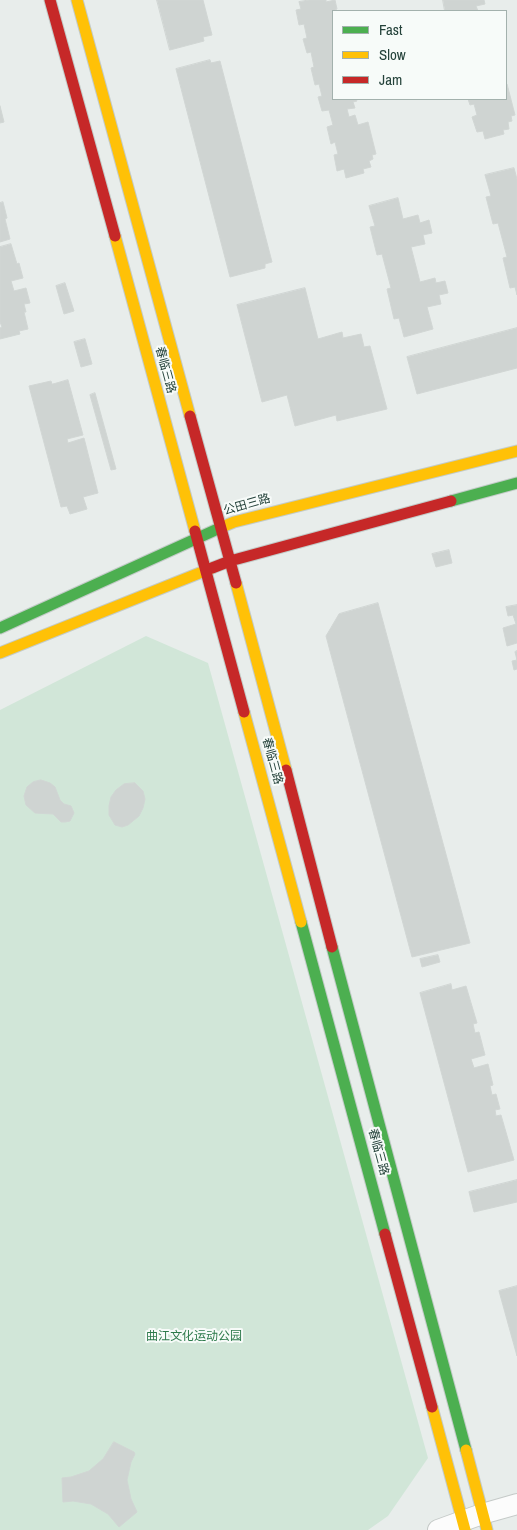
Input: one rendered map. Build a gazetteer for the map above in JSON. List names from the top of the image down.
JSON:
{
  "streets": {
    "street": ["春临三路", "公田三路"]
  },
  "crossings": [
    ["春临三路", "公田三路"]
  ],
  "parks": ["曲江文化运动公园"],
  "legend": ["Fast", "Slow", "Jam"]
}
